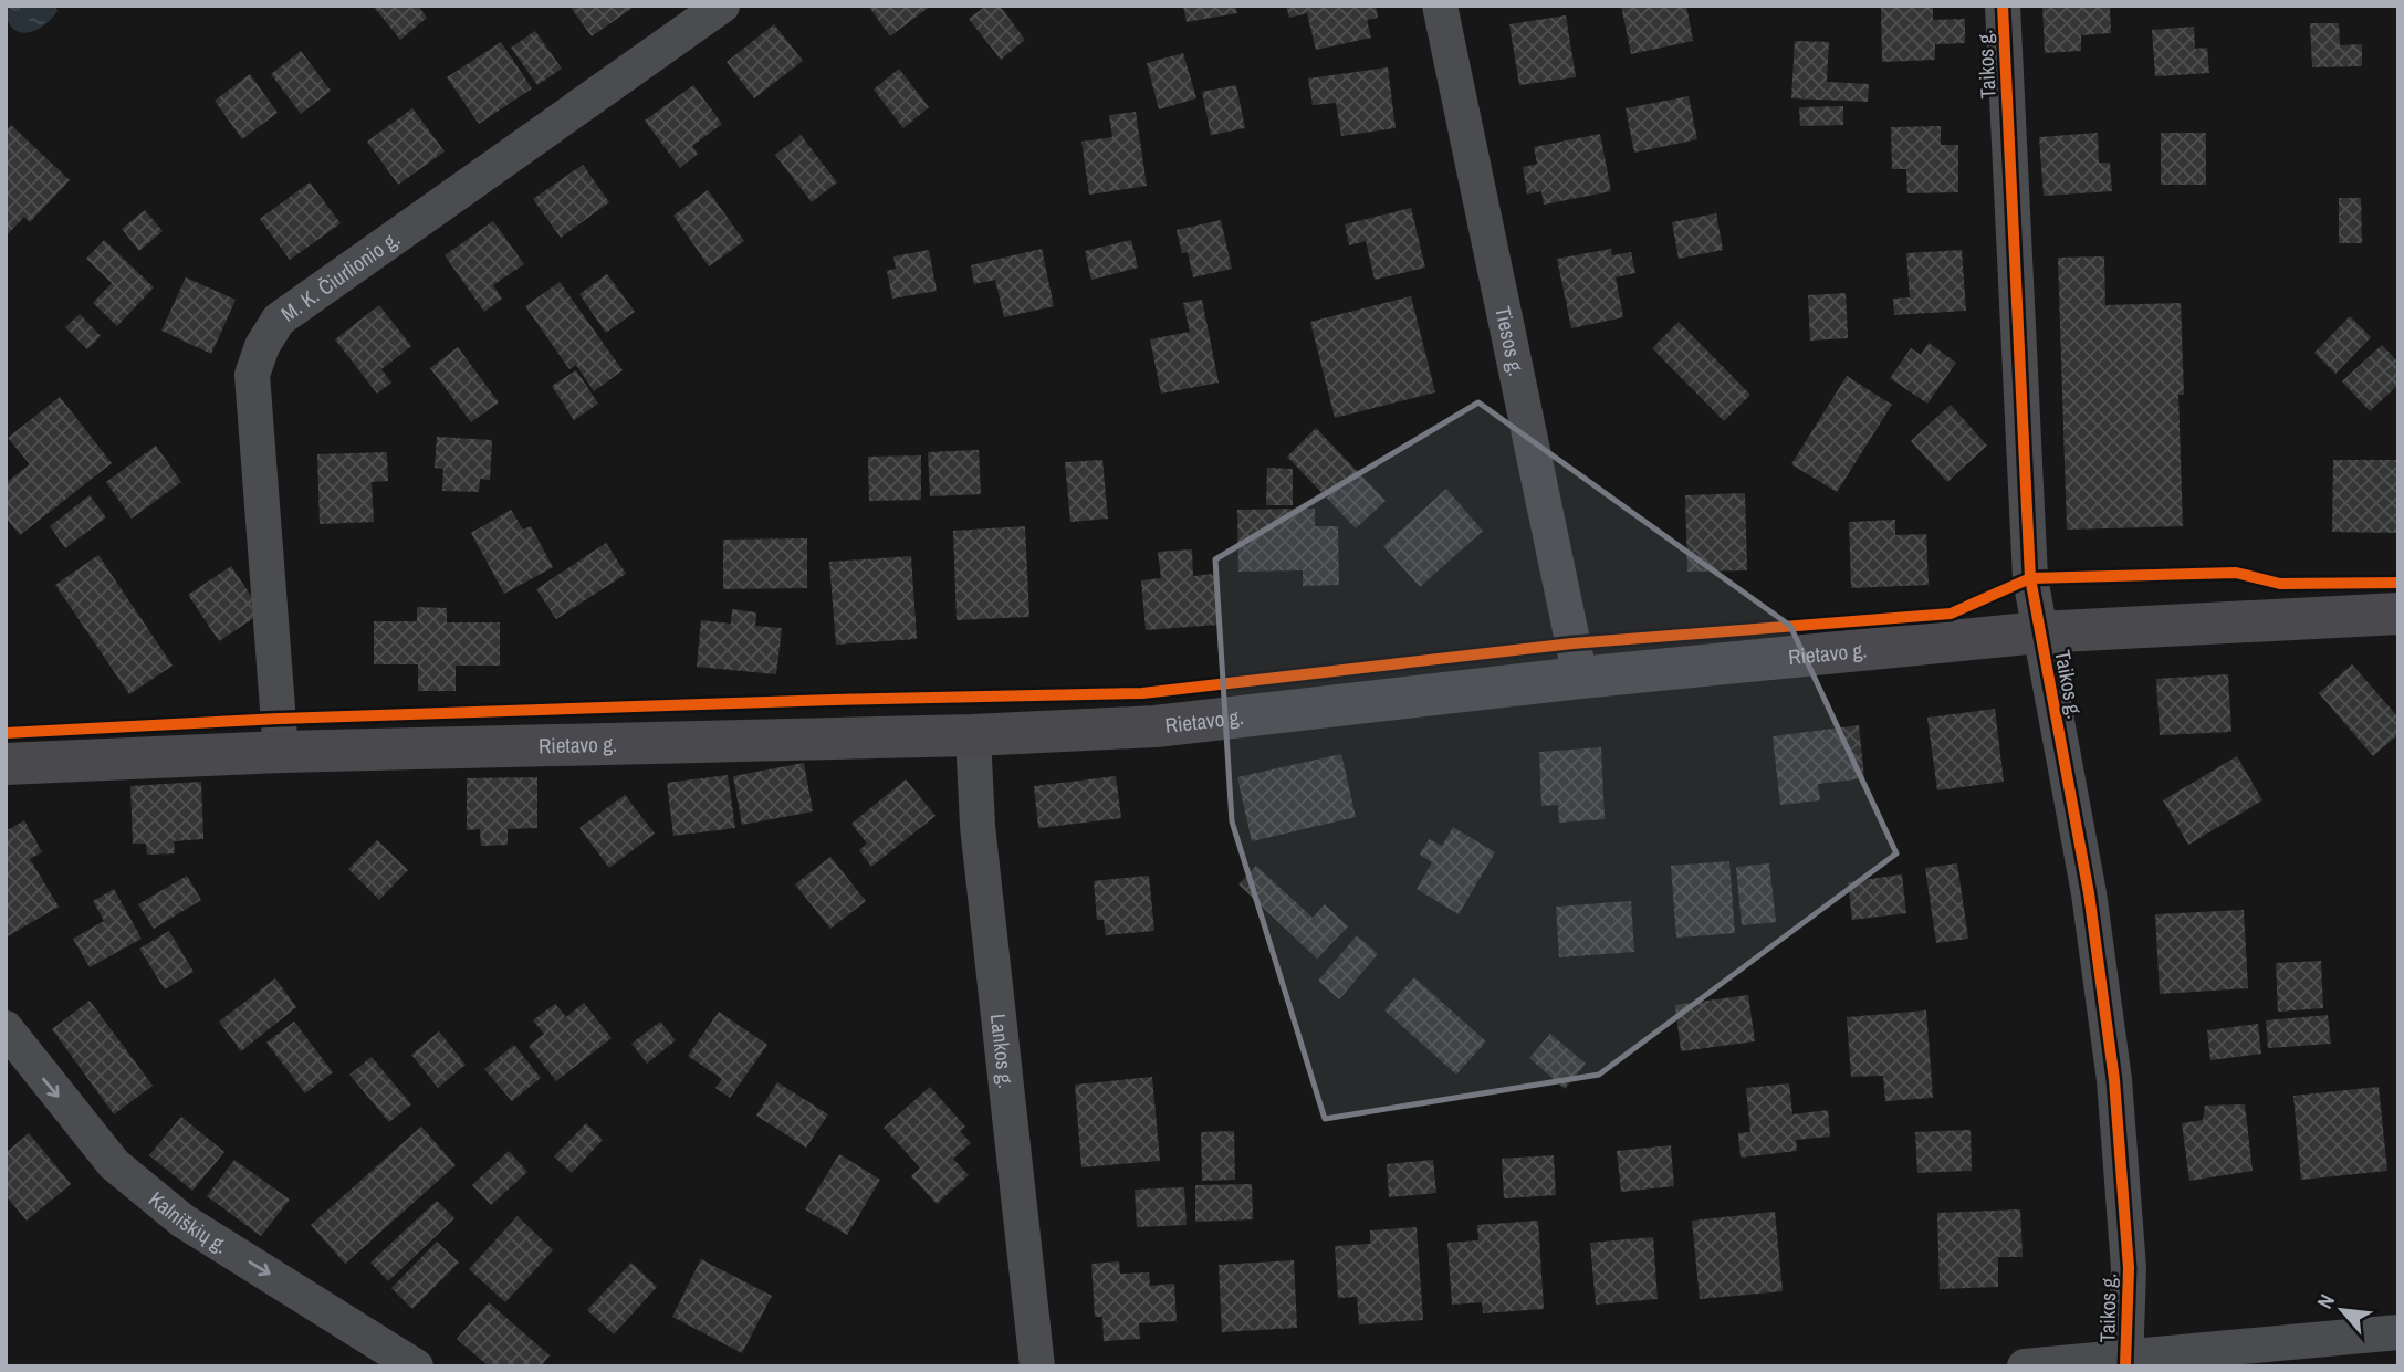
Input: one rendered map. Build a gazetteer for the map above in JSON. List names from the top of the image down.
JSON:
{
  "streets": {
    "main road": ["Rietavo g."],
    "street": [
      "Taikos g.",
      "M. K. Čiurlionio g.",
      "Tiesos g.",
      "Lankos g.",
      "Kalniškių g."
    ]
  },
  "crossings": [
    ["Taikos g.", "Rietavo g."],
    ["M. K. Čiurlionio g.", "Rietavo g."],
    ["Tiesos g.", "Rietavo g."],
    ["Rietavo g.", "Lankos g."]
  ],
  "one_way": ["Kalniškių g."],
  "north": "top left"
}
